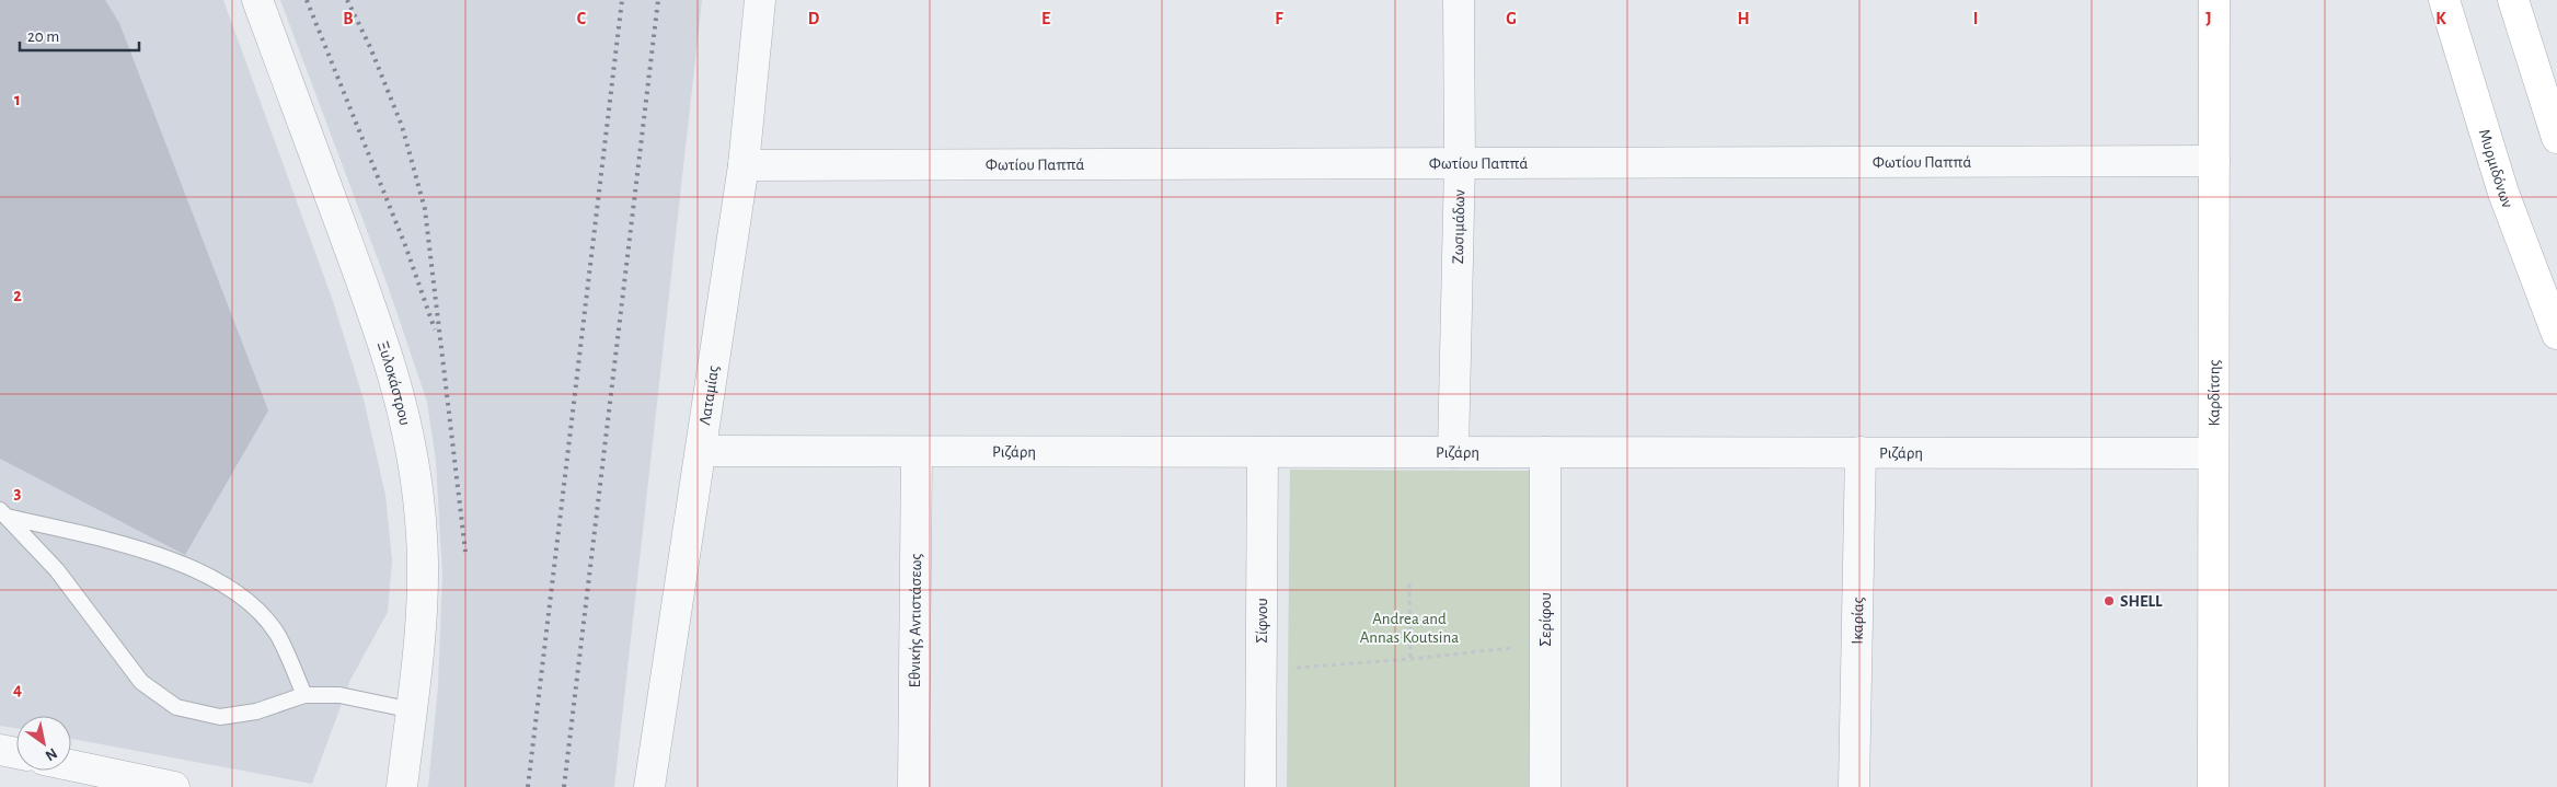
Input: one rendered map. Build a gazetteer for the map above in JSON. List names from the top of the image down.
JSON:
{
  "streets": {
    "main road": ["Μυρμιδόνων", "Καρδίτσης"],
    "street": [
      "Φωτίου Παππά",
      "Ζωσιμάδων",
      "Ξυλοκάστρου",
      "Λαταμίας",
      "Ριζάρη",
      "Εθνικής Αντιστάσεως",
      "Σίφνου",
      "Σερίφου",
      "Ικαρίας"
    ]
  },
  "crossings": [
    ["Φωτίου Παππά", "Ζωσιμάδων"],
    ["Φωτίου Παππά", "Καρδίτσης"],
    ["Φωτίου Παππά", "Λαταμίας"],
    ["Ζωσιμάδων", "Ριζάρη"],
    ["Καρδίτσης", "Ριζάρη"],
    ["Λαταμίας", "Ριζάρη"],
    ["Ριζάρη", "Εθνικής Αντιστάσεως"],
    ["Ριζάρη", "Σίφνου"],
    ["Ριζάρη", "Σερίφου"],
    ["Ριζάρη", "Ικαρίας"]
  ],
  "parks": ["Andrea and Annas Koutsina"],
  "places": ["SHELL"],
  "scale_bar": "20 m",
  "north": "bottom right",
  "grid": {
    "columns": [
      "B",
      "C",
      "D",
      "E",
      "F",
      "G",
      "H",
      "I",
      "J",
      "K"
    ],
    "rows": [
      "1",
      "2",
      "3",
      "4"
    ]
  }
}
